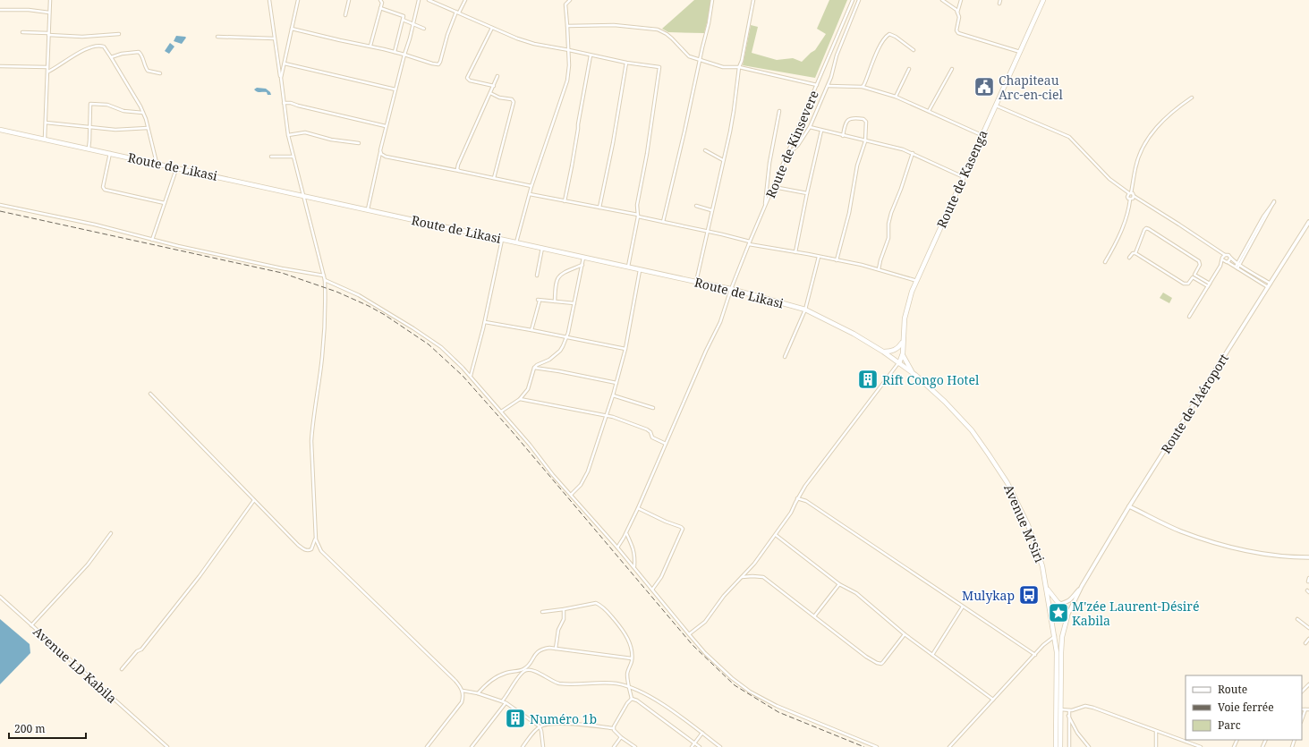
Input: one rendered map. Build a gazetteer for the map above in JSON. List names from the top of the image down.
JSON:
{
  "streets": {
    "highway": ["Route de Likasi", "Route de Kasenga", "Avenue M'Siri"],
    "main road": ["Route de l'Aéroport"],
    "street": ["Route de Kinsevere", "Avenue LD Kabila"]
  },
  "crossings": [
    ["Route de Kinsevere", "Route de Likasi"],
    ["Route de Likasi", "Route de Kasenga"],
    ["Route de Likasi", "Avenue M'Siri"],
    ["Route de Kasenga", "Avenue M'Siri"],
    ["Route de l'Aéroport", "Avenue M'Siri"]
  ],
  "places": {
    "public building": ["Chapiteau Arc-en-ciel"],
    "building": ["Rift Congo Hotel", "Numéro 1b"],
    "bus stop": ["Mulykap"],
    "place": ["M'zée Laurent-Désiré Kabila"]
  },
  "legend": ["Route", "Voie ferrée", "Parc"],
  "scale_bar": "200 m"
}
